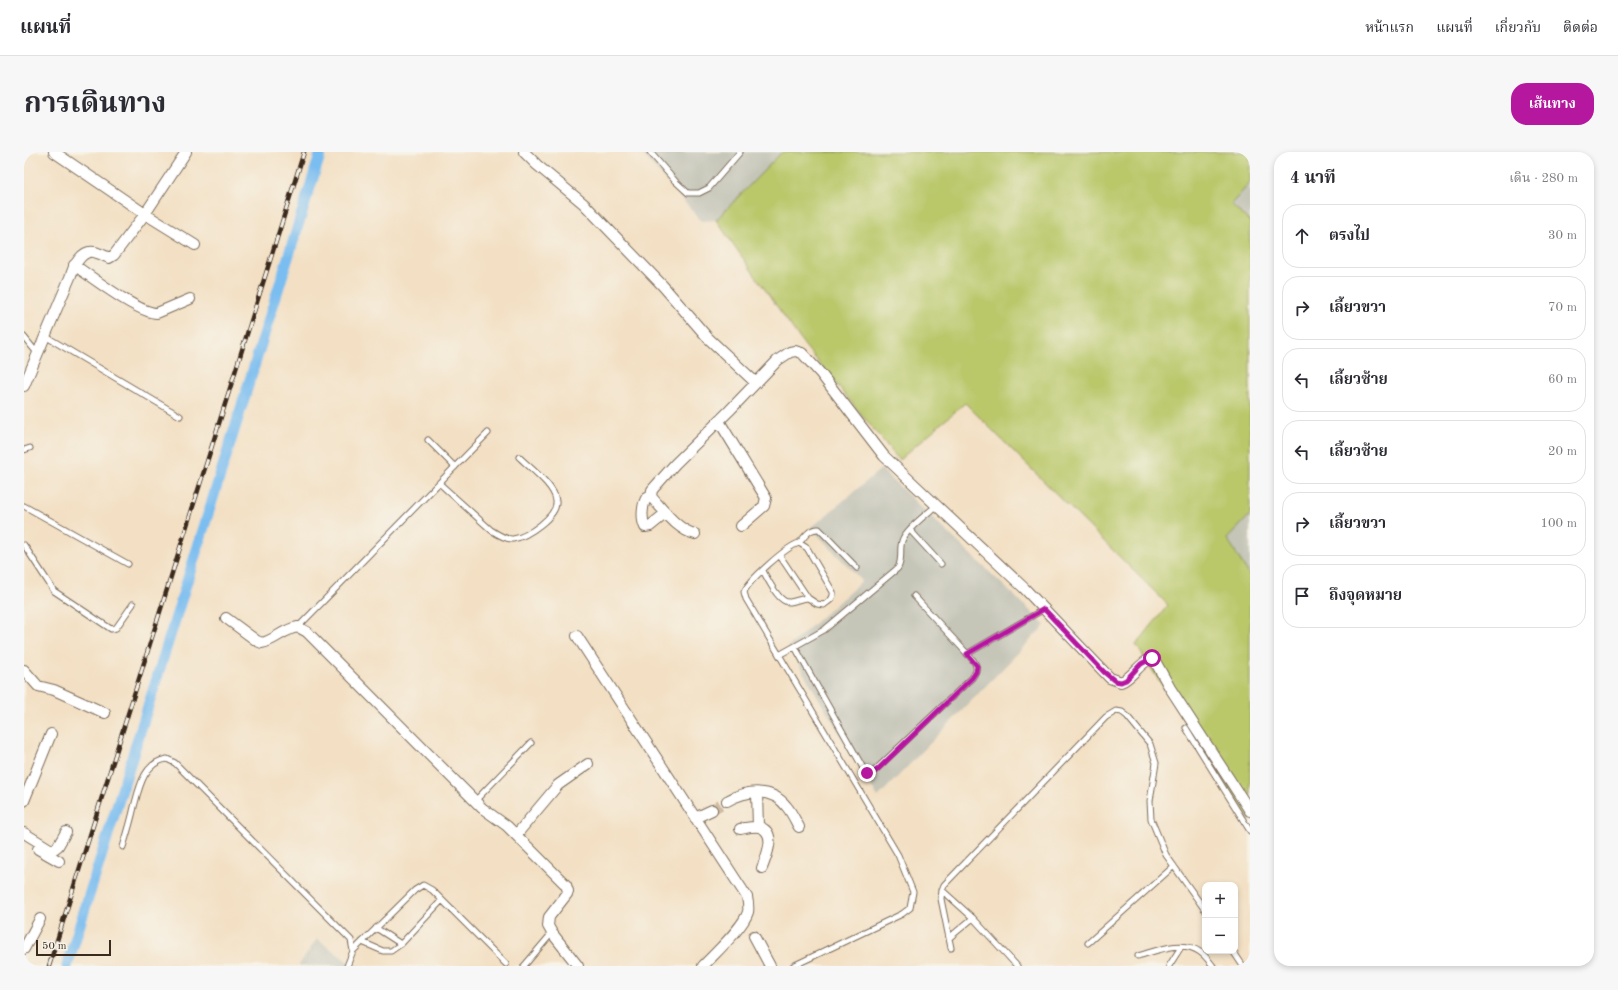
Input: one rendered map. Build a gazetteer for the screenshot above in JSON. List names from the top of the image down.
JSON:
{
  "scale_bar": "50 m",
  "page": {
    "header": "แผนที่",
    "nav": [
      "หน้าแรก",
      "แผนที่",
      "เกี่ยวกับ",
      "ติดต่อ"
    ],
    "title": "การเดินทาง",
    "buttons": "เส้นทาง",
    "heading": ["4 นาที", "เดิน · 280 m"],
    "list": [
      ["ตรงไป", "30 m"],
      ["เลี้ยวขวา", "70 m"],
      ["เลี้ยวซ้าย", "60 m"],
      ["เลี้ยวซ้าย", "20 m"],
      ["เลี้ยวขวา", "100 m"],
      "ถึงจุดหมาย"
    ],
    "map_buttons": ["+", "−"],
    "scale": "50 m"
  }
}
